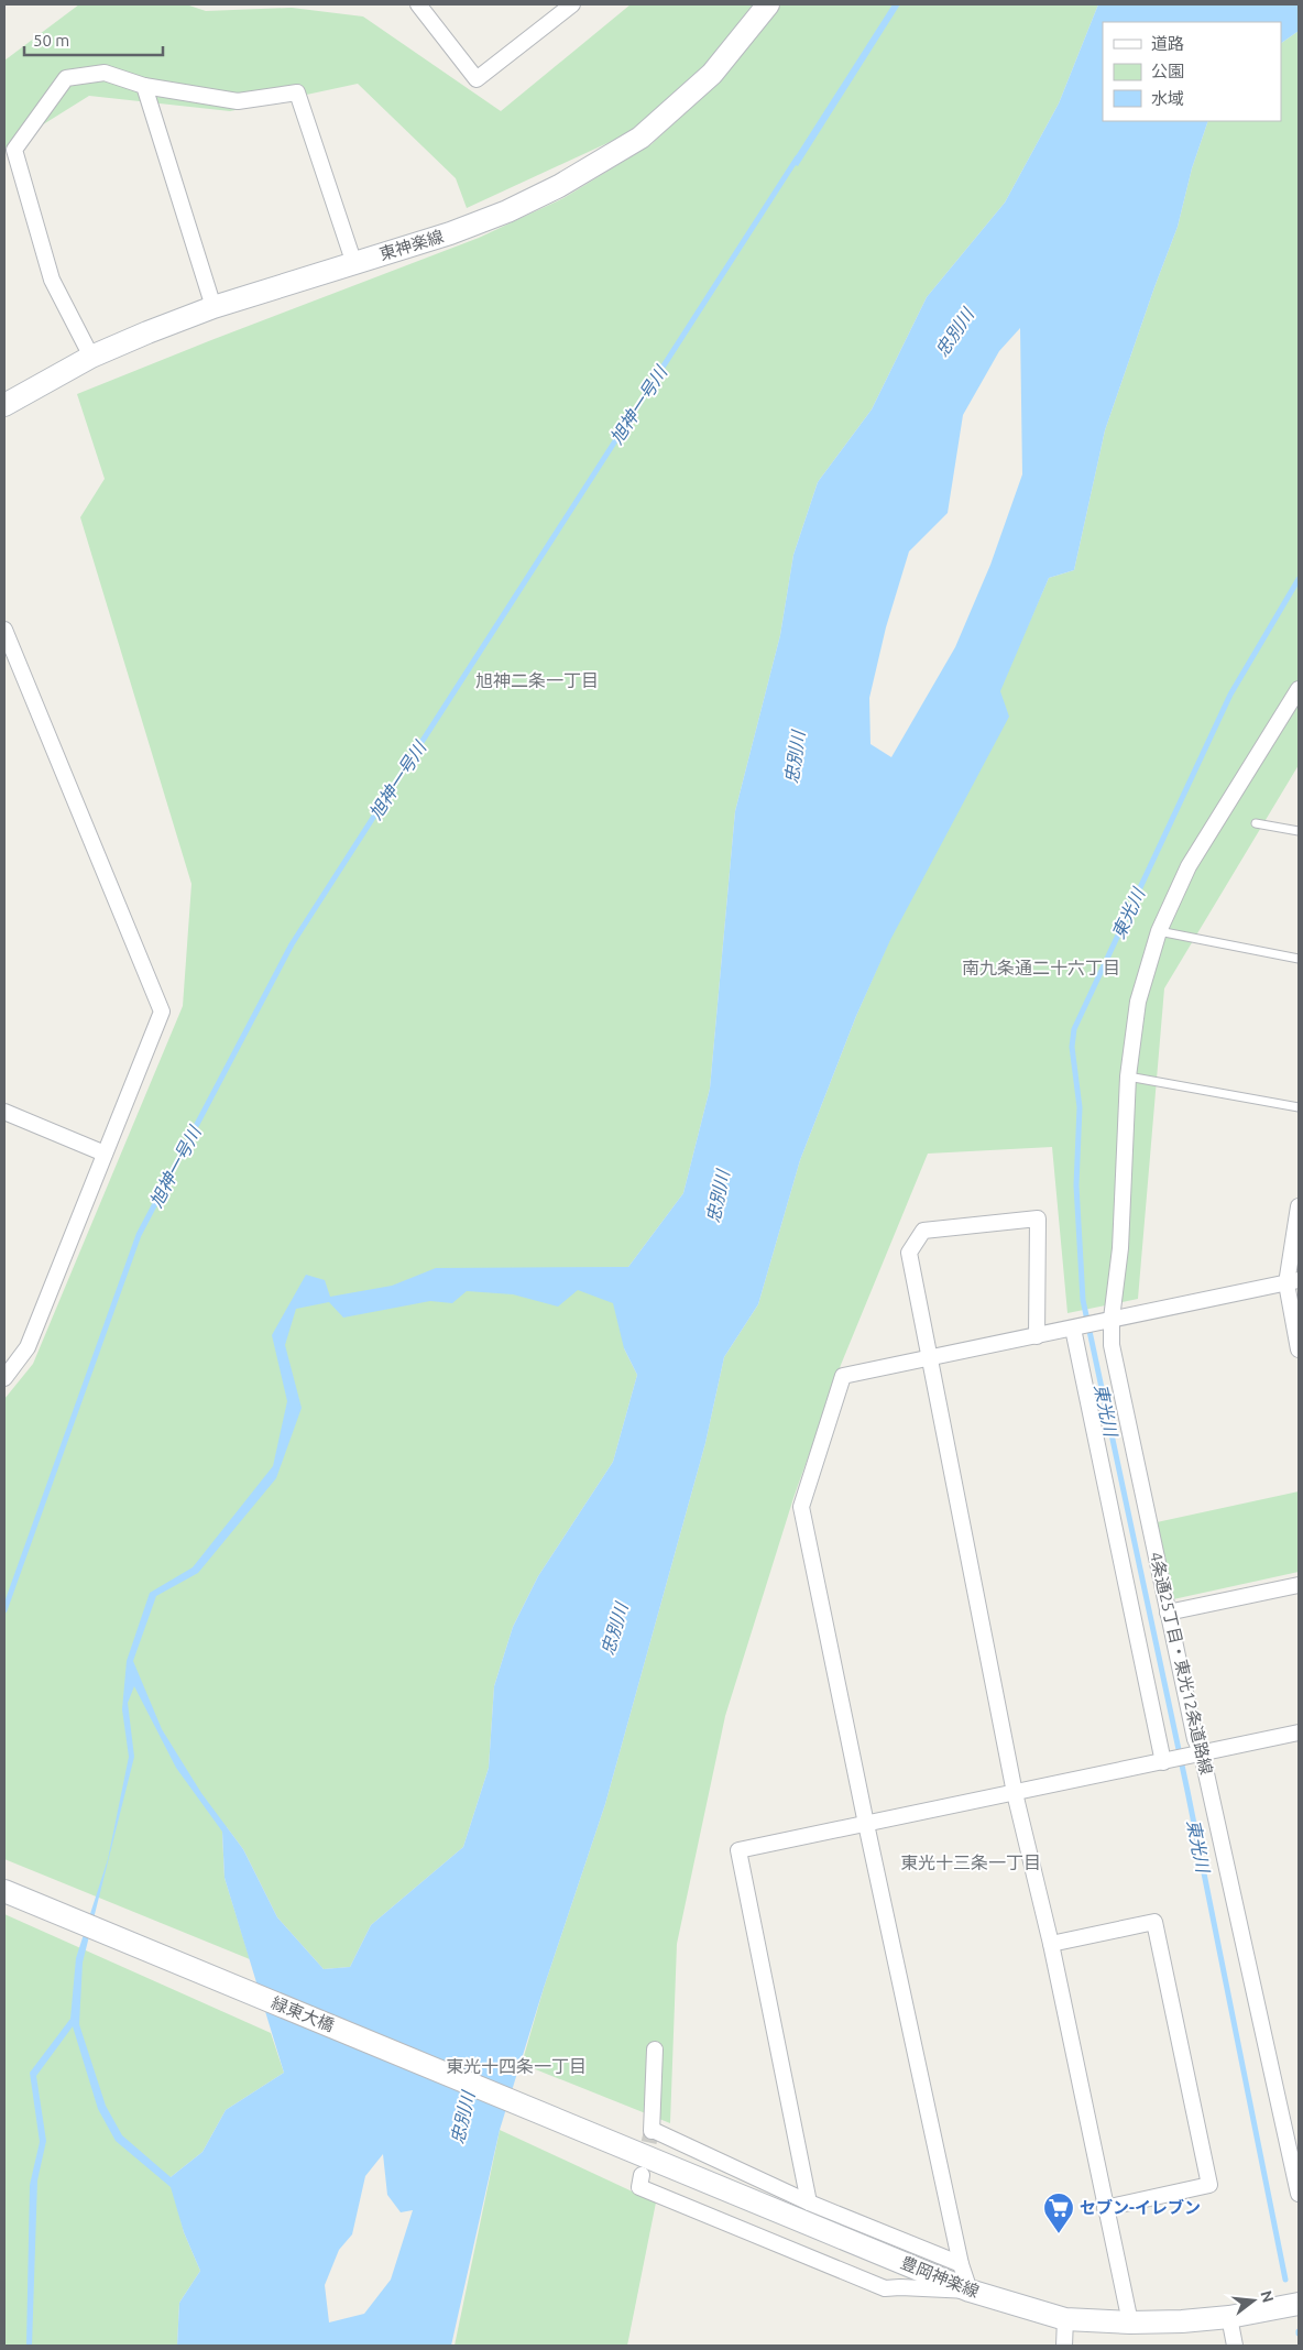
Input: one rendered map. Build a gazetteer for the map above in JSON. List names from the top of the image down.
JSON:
{
  "streets": {
    "main road": ["東神楽線", "緑東大橋", "豊岡神楽線"],
    "street": ["4条通25丁目・東光12条道路線"]
  },
  "crossings": [
    ["緑東大橋", "豊岡神楽線"]
  ],
  "districts": [
    "旭神二条一丁目",
    "南九条通二十六丁目",
    "東光十三条一丁目",
    "東光十四条一丁目"
  ],
  "water": ["忠別川", "旭神一号川", "東光川"],
  "places": {
    "supermarket": ["セブン-イレブン"]
  },
  "legend": ["道路", "公園", "水域"],
  "scale_bar": "50 m",
  "north": "right"
}
